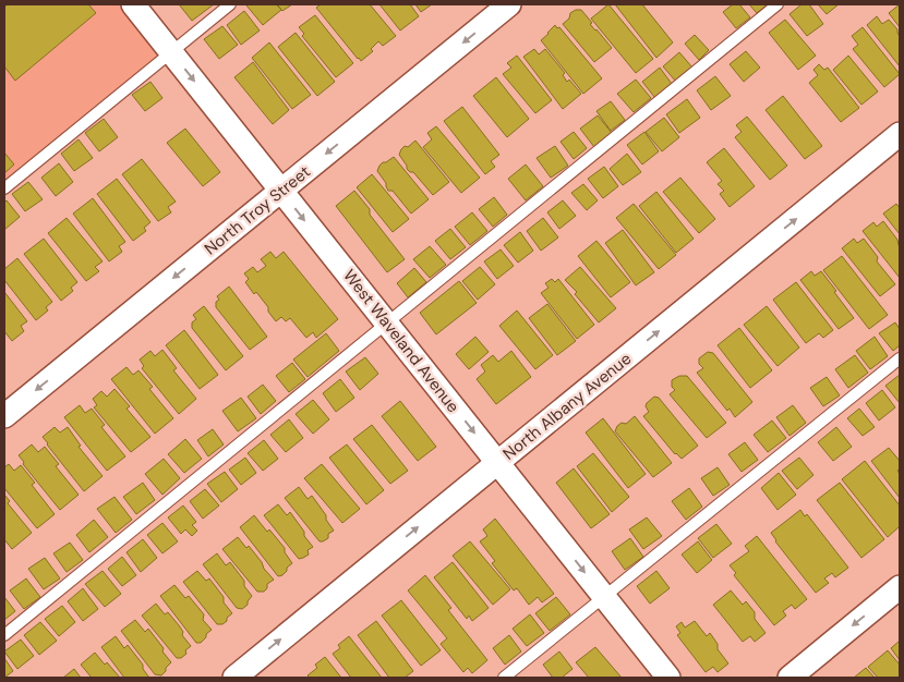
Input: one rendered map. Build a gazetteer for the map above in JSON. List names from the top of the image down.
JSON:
{
  "streets": {
    "street": ["North Troy Street", "West Waveland Avenue", "North Albany Avenue"]
  },
  "crossings": [
    ["North Troy Street", "West Waveland Avenue"],
    ["West Waveland Avenue", "North Albany Avenue"]
  ],
  "one_way": ["North Troy Street", "West Waveland Avenue", "North Albany Avenue"]
}
